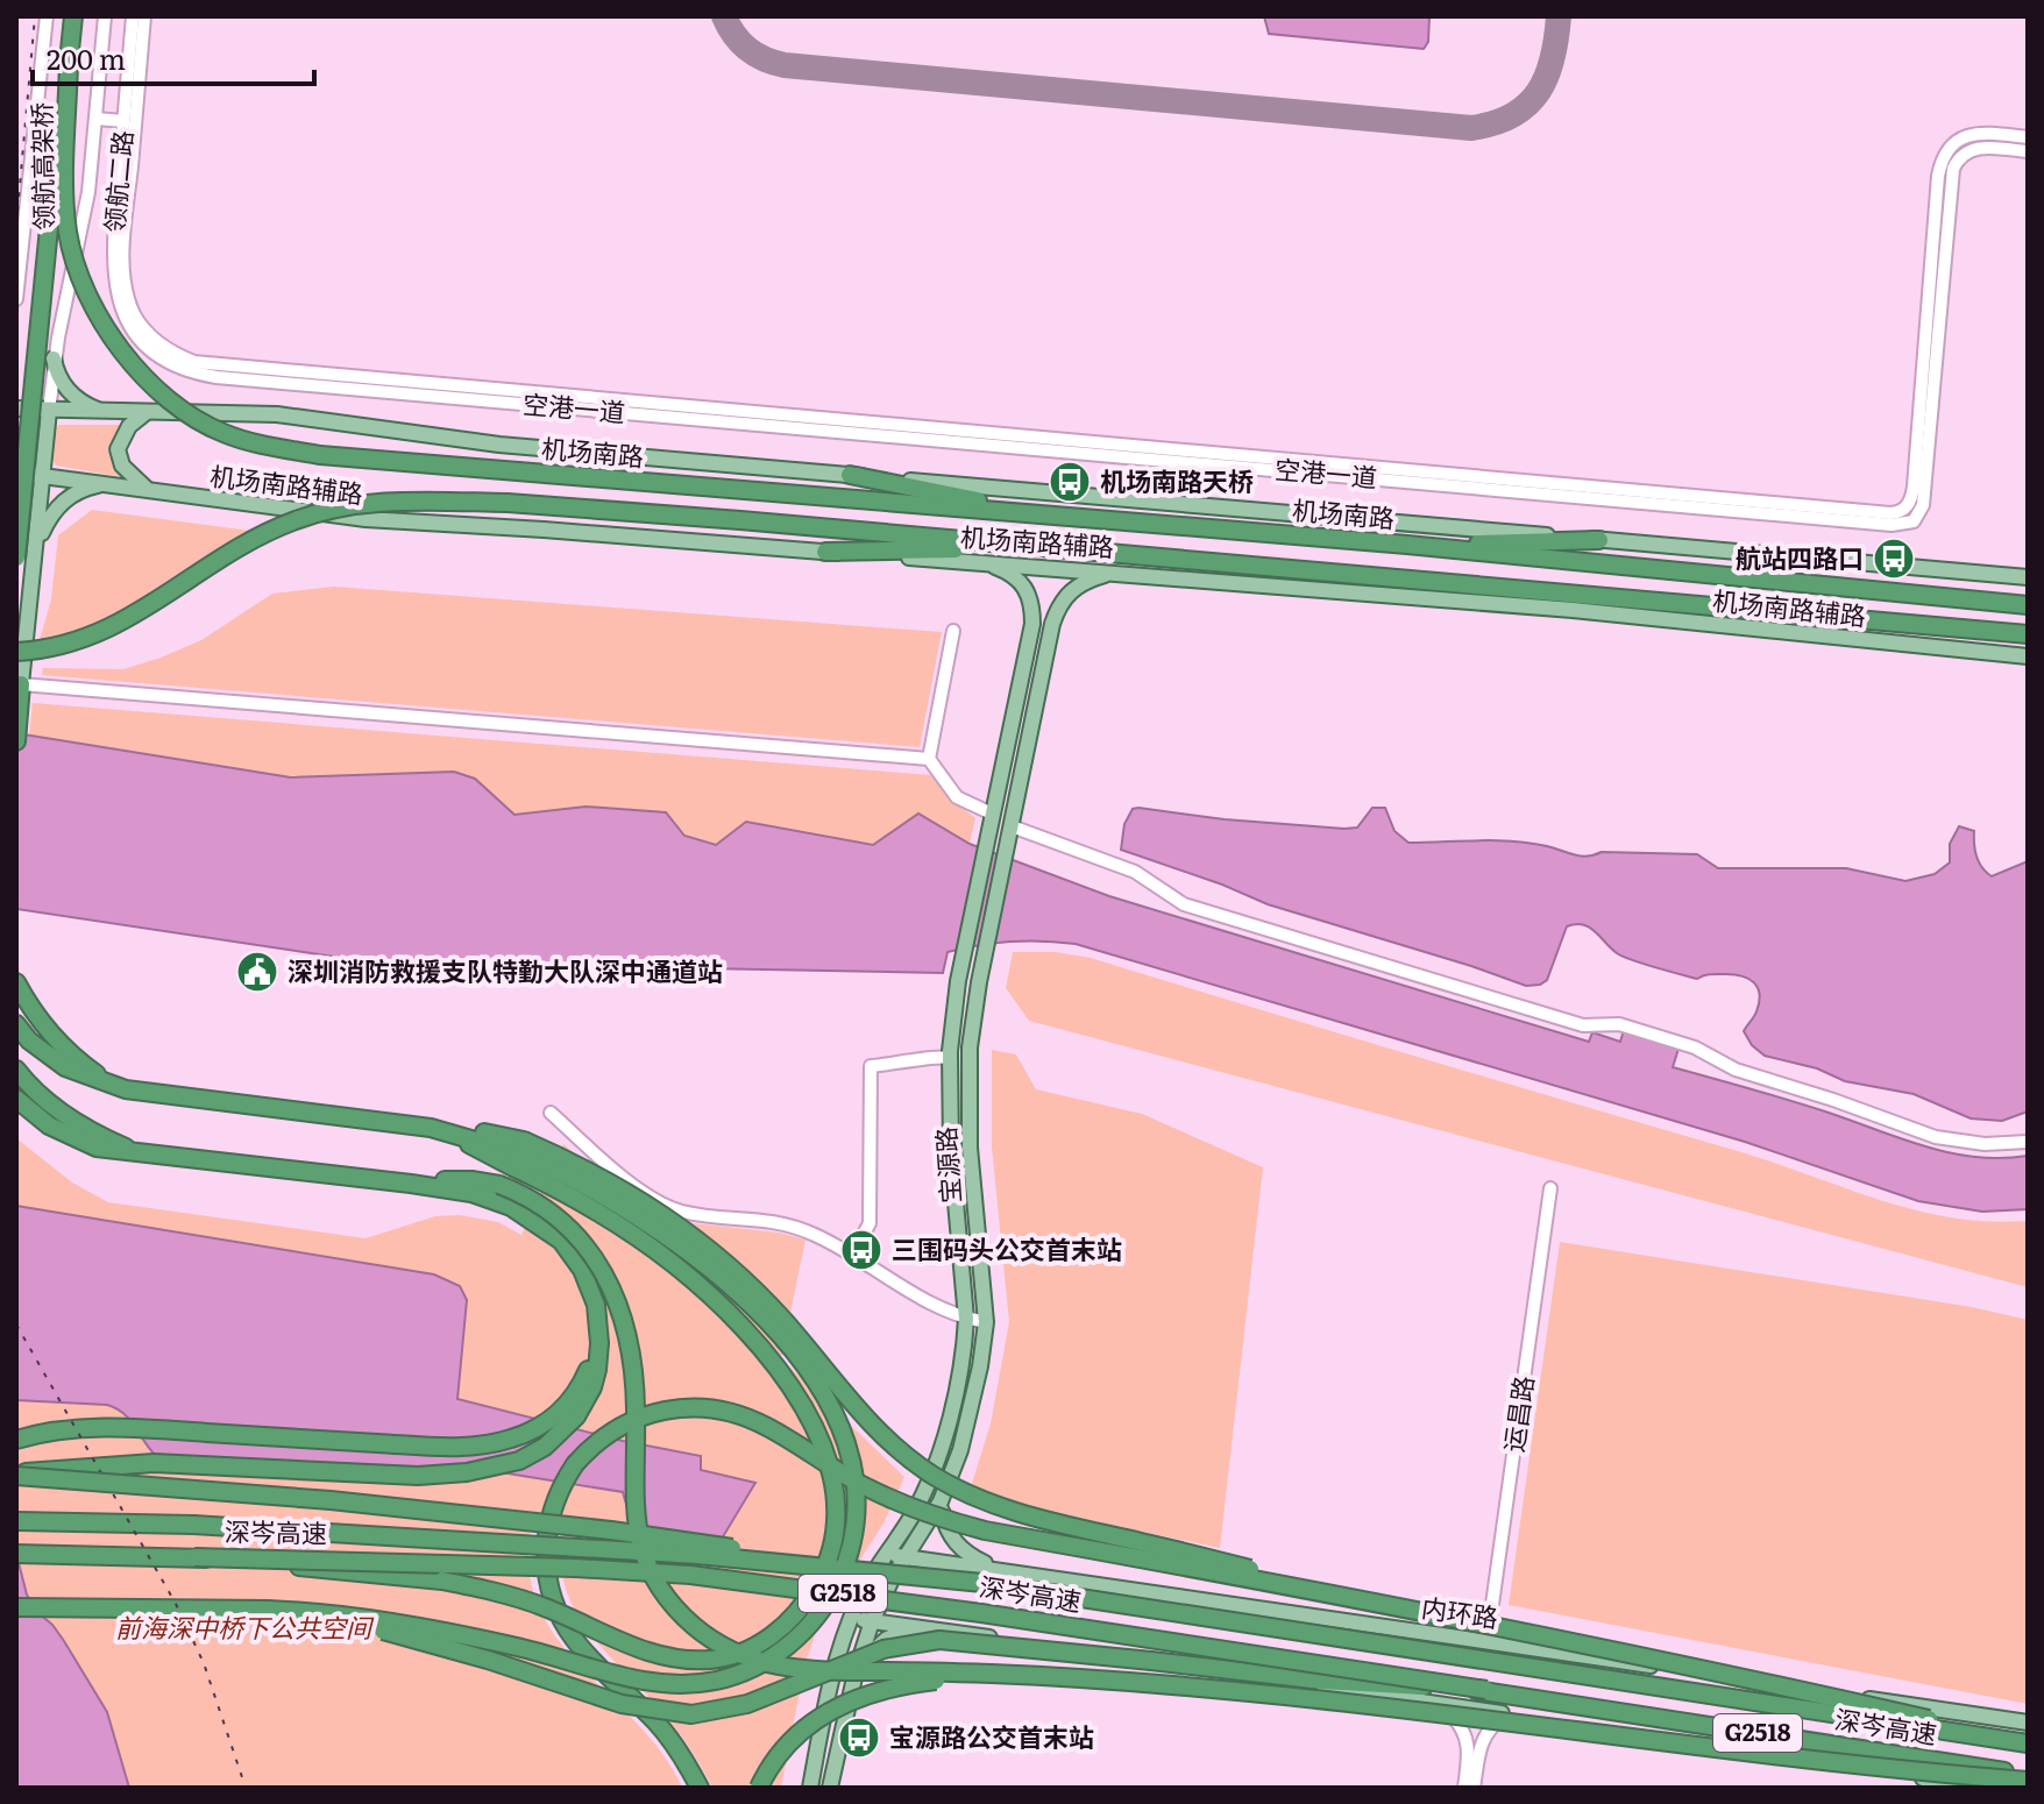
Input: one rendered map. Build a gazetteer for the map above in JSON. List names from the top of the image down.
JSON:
{
  "streets": {
    "highway": [
      "领航高架桥",
      "机场南路",
      "深岑高速",
      "G2518"
    ],
    "main road": ["机场南路辅路", "宝源路", "内环路"],
    "street": ["领航二路", "空港一道", "运昌路"]
  },
  "crossings": [
    ["领航高架桥", "机场南路"],
    ["领航二路", "空港一道"],
    ["机场南路辅路", "宝源路"],
    ["宝源路", "内环路"],
    ["运昌路", "内环路"]
  ],
  "parks": ["前海深中桥下公共空间"],
  "places": {
    "bus stop": [
      "机场南路天桥",
      "航站四路口",
      "三围码头公交首末站",
      "宝源路公交首末站"
    ],
    "public building": ["深圳消防救援支队特勤大队深中通道站"]
  },
  "scale_bar": "200 m"
}
